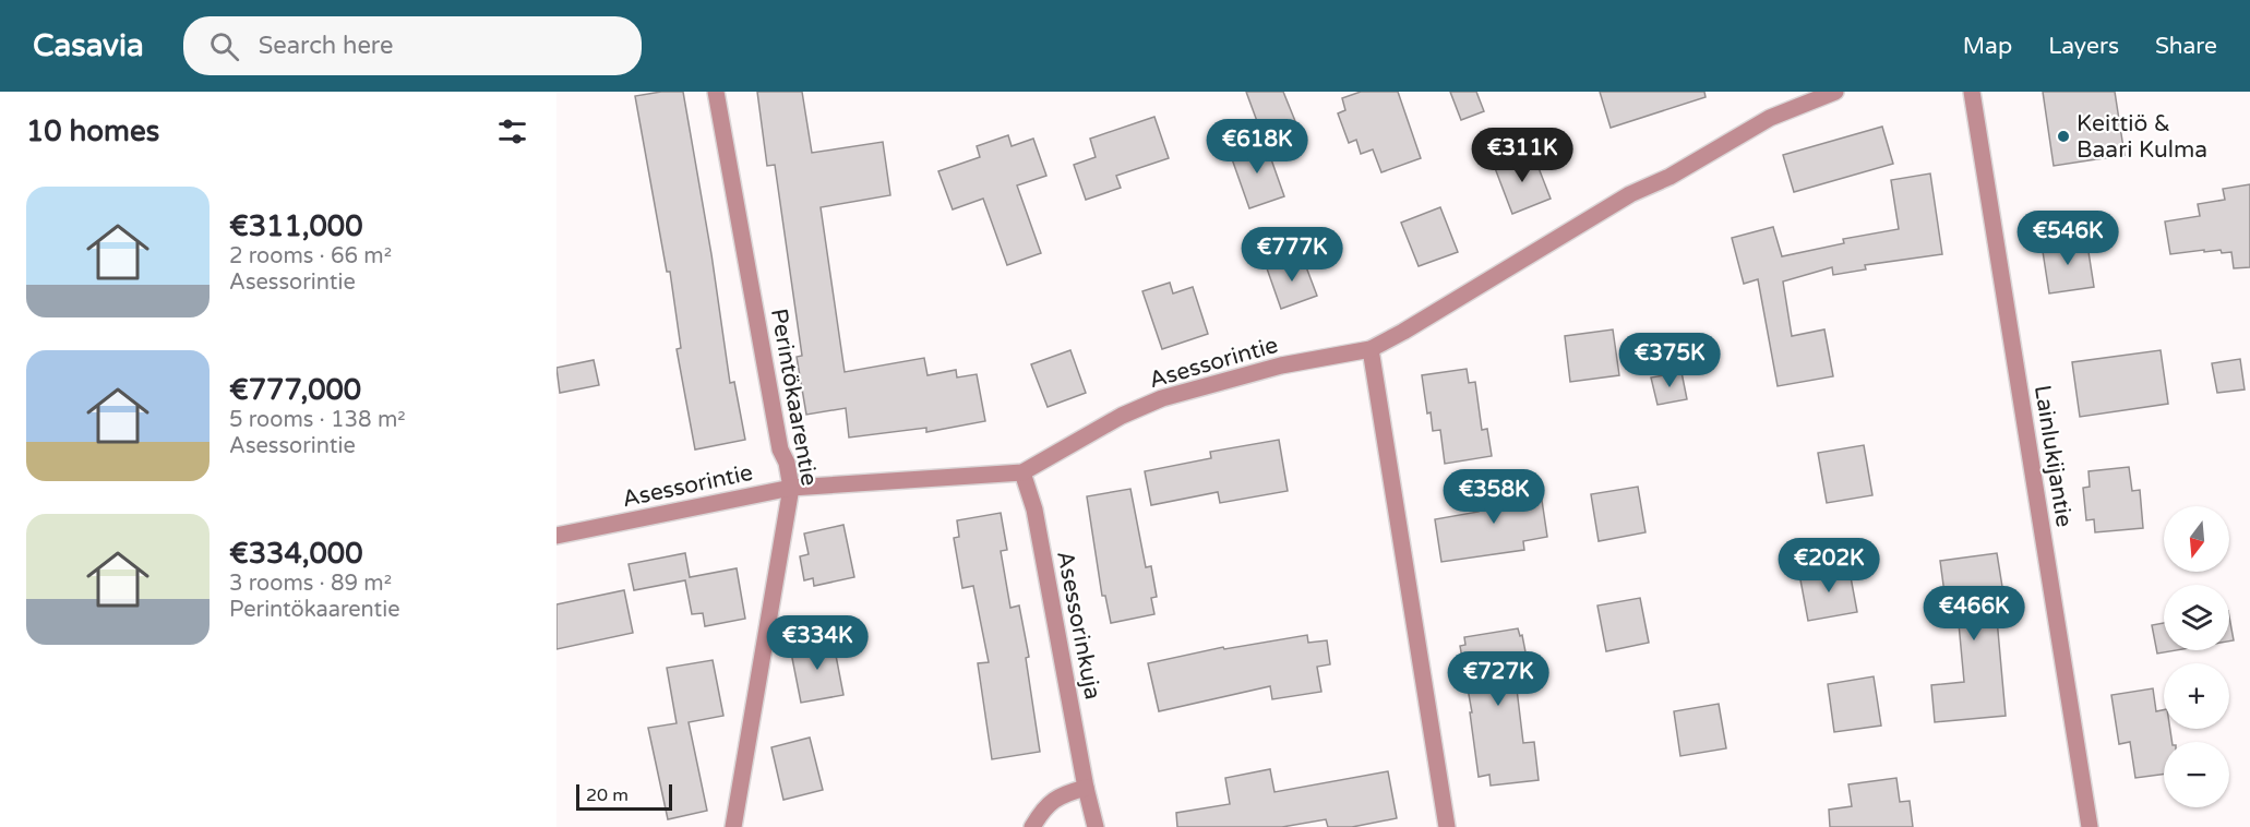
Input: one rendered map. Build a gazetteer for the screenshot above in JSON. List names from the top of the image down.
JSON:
{
  "streets": {
    "street": [
      "Asessorintie",
      "Perintökaarentie",
      "Lainlukijantie",
      "Asessorinkuja"
    ]
  },
  "crossings": [
    ["Asessorintie", "Perintökaarentie"],
    ["Asessorintie", "Asessorinkuja"]
  ],
  "places": ["Keittiö & Baari Kulma"],
  "scale_bar": "20 m",
  "north": "bottom",
  "page": {
    "header": "Casavia",
    "search": "Search here",
    "nav": ["Map", "Layers", "Share"],
    "heading": "10 homes",
    "price": [
      "€618K",
      "€311K",
      "€546K",
      "€777K",
      "€375K",
      "€358K",
      "€202K",
      "€466K",
      "€334K",
      "€727K"
    ],
    "list": [
      {
        "name": "€311,000",
        "note": "2 rooms · 66 m² · Asessorintie"
      },
      {
        "name": "€777,000",
        "note": "5 rooms · 138 m² · Asessorintie"
      },
      {
        "name": "€334,000",
        "note": "3 rooms · 89 m² · Perintökaarentie"
      }
    ],
    "map_buttons": ["+", "−"],
    "scale": "20 m"
  }
}
